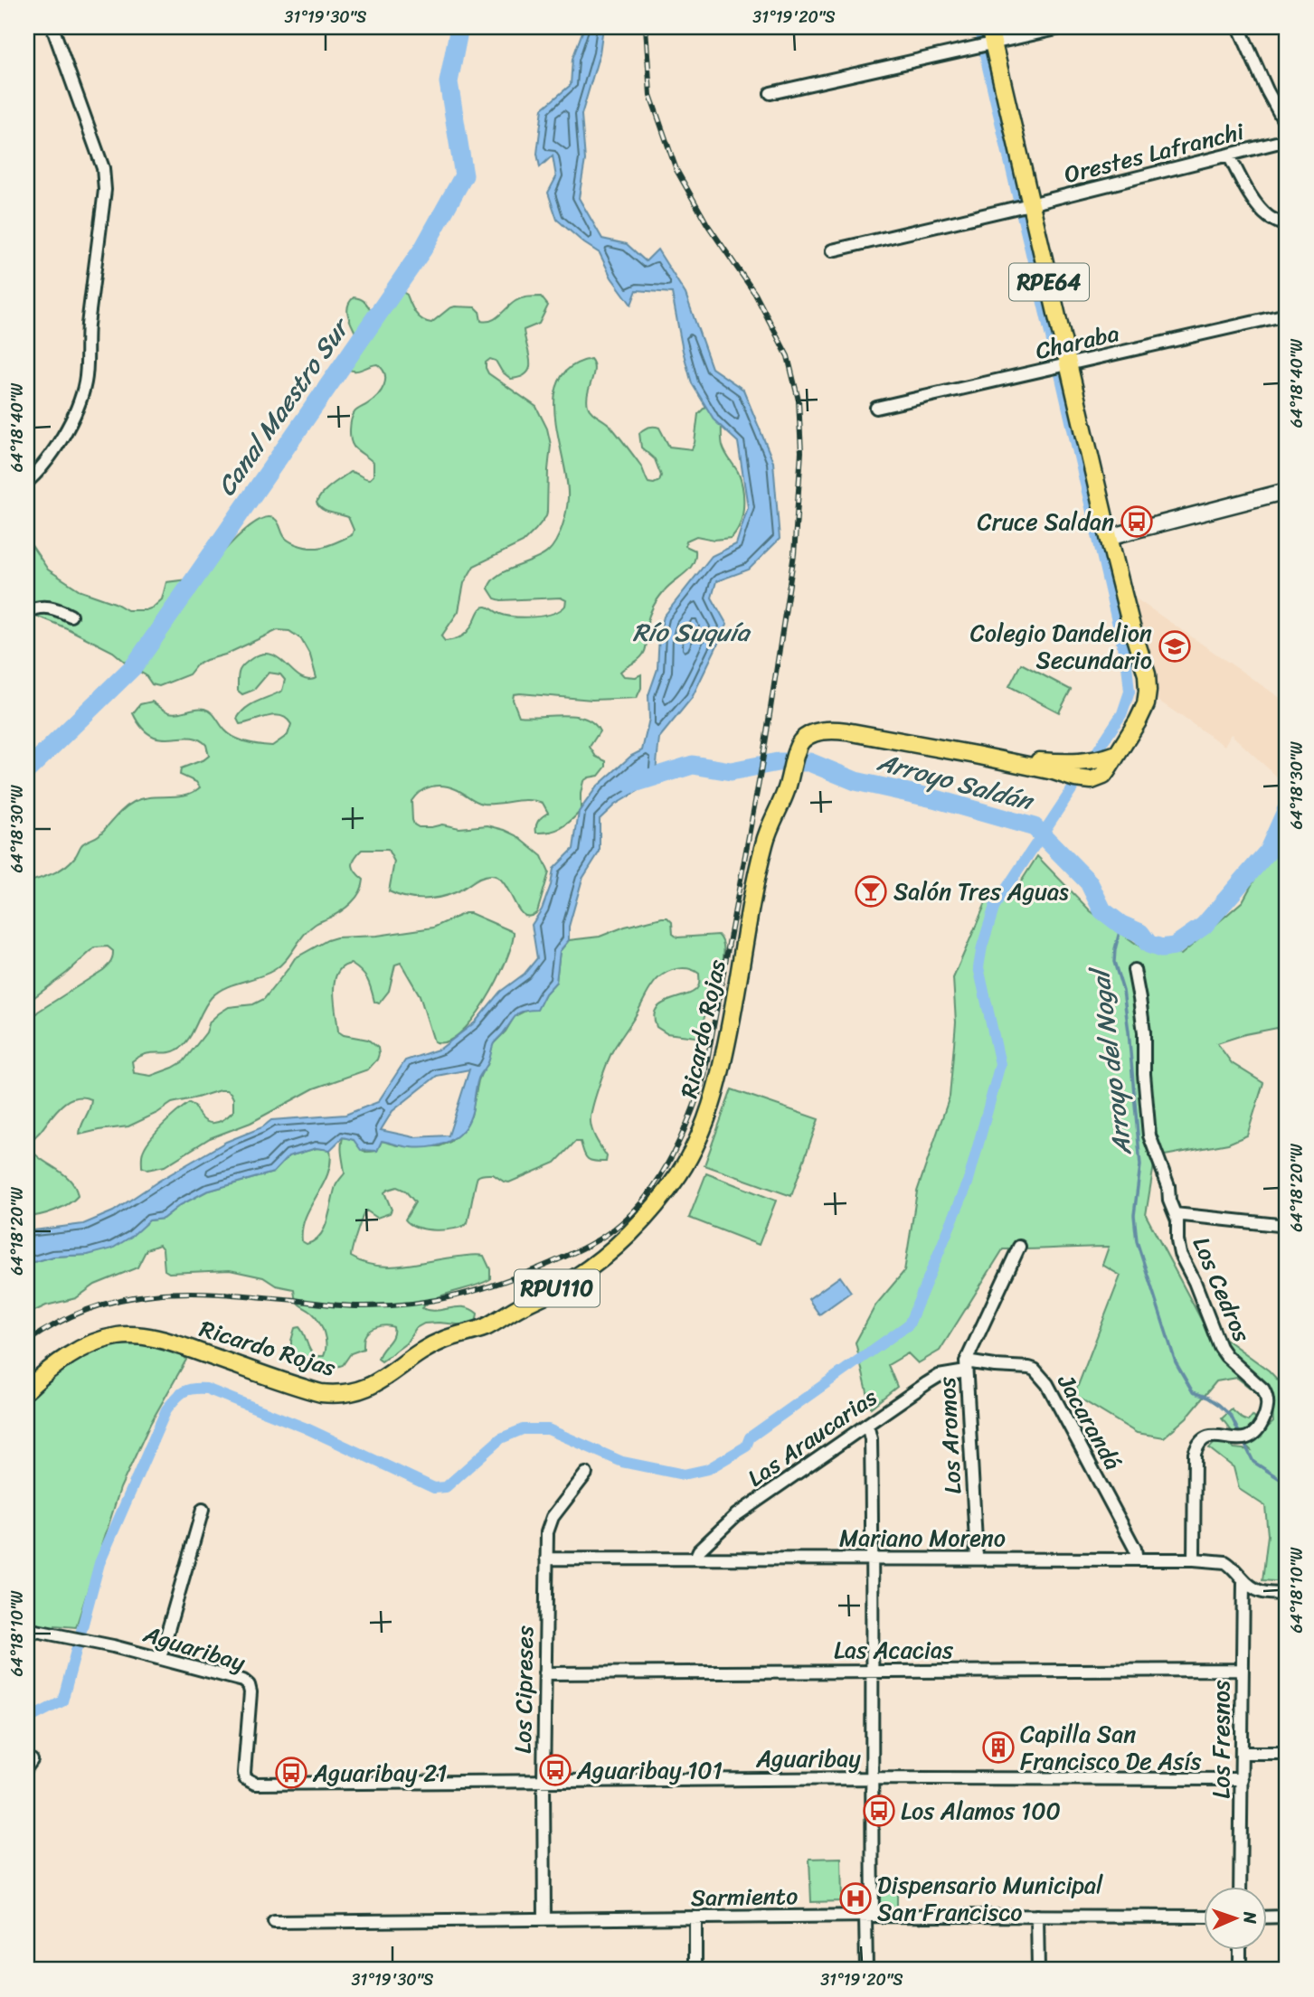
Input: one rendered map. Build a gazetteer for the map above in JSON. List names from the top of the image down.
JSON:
{
  "streets": {
    "main road": ["RPE64", "Ricardo Rojas", "RPU110"],
    "street": [
      "Orestes Lafranchi",
      "Charaba",
      "Los Cedros",
      "Jacarandá",
      "Los Aromos",
      "Las Araucarias",
      "Mariano Moreno",
      "Aguaribay",
      "Las Acacias",
      "Los Cipreses",
      "Los Fresnos",
      "Sarmiento"
    ]
  },
  "crossings": [
    ["Orestes Lafranchi", "RPE64"],
    ["RPE64", "Charaba"],
    ["RPE64", "Ricardo Rojas"],
    ["Los Cedros", "Mariano Moreno"],
    ["Jacarandá", "Los Aromos"],
    ["Jacarandá", "Las Araucarias"],
    ["Jacarandá", "Mariano Moreno"],
    ["Los Aromos", "Las Araucarias"],
    ["Los Aromos", "Mariano Moreno"],
    ["Las Araucarias", "Mariano Moreno"],
    ["Mariano Moreno", "Los Cipreses"],
    ["Mariano Moreno", "Los Fresnos"],
    ["Aguaribay", "Los Cipreses"],
    ["Aguaribay", "Los Fresnos"],
    ["Las Acacias", "Los Cipreses"],
    ["Las Acacias", "Los Fresnos"],
    ["Los Cipreses", "Sarmiento"]
  ],
  "water": [
    "Canal Maestro Sur",
    "Río Suquía",
    "Arroyo Saldán",
    "Arroyo del Nogal"
  ],
  "places": {
    "bus stop": [
      "Cruce Saldan",
      "Aguaribay 101",
      "Aguaribay 21",
      "Los Alamos 100"
    ],
    "school or university": ["Colegio Dandelion Secundario"],
    "bar": ["Salón Tres Aguas"],
    "building": ["Capilla San Francisco De Asís"],
    "hospital": ["Dispensario Municipal San Francisco"]
  },
  "north": "right",
  "coordinates": [
    "31°19'30\"S",
    "31°19'20\"S",
    "64°18'40\"W",
    "64°18'30\"W",
    "64°18'20\"W",
    "64°18'10\"W"
  ]
}
